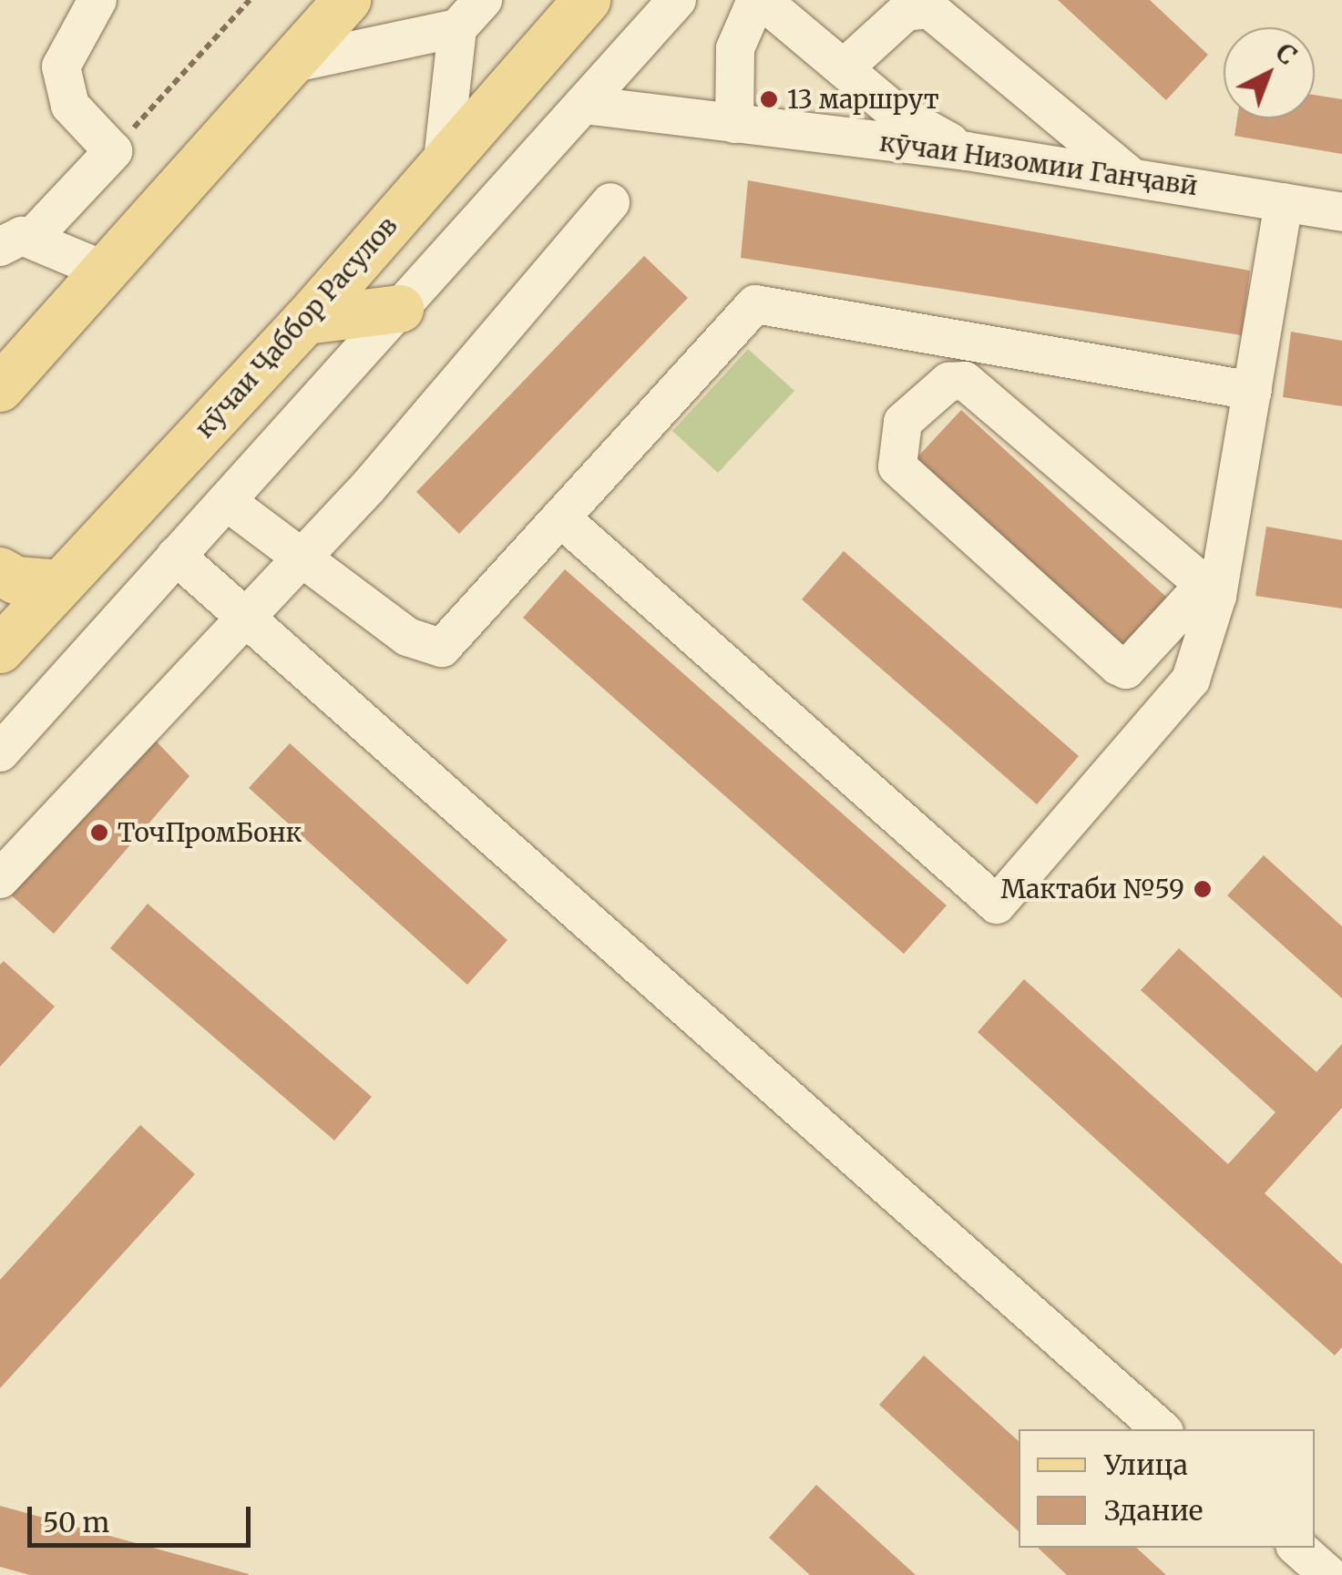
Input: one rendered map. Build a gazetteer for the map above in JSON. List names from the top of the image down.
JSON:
{
  "streets": {
    "main road": ["кӯчаи Ҷаббор Расулов"],
    "street": ["кӯчаи Низомии Ганҷавӣ"]
  },
  "places": ["13 маршрут", "ТочПромБонк", "Мактаби №59"],
  "legend": ["Улица", "Здание"],
  "scale_bar": "50 m",
  "north": "top right"
}
